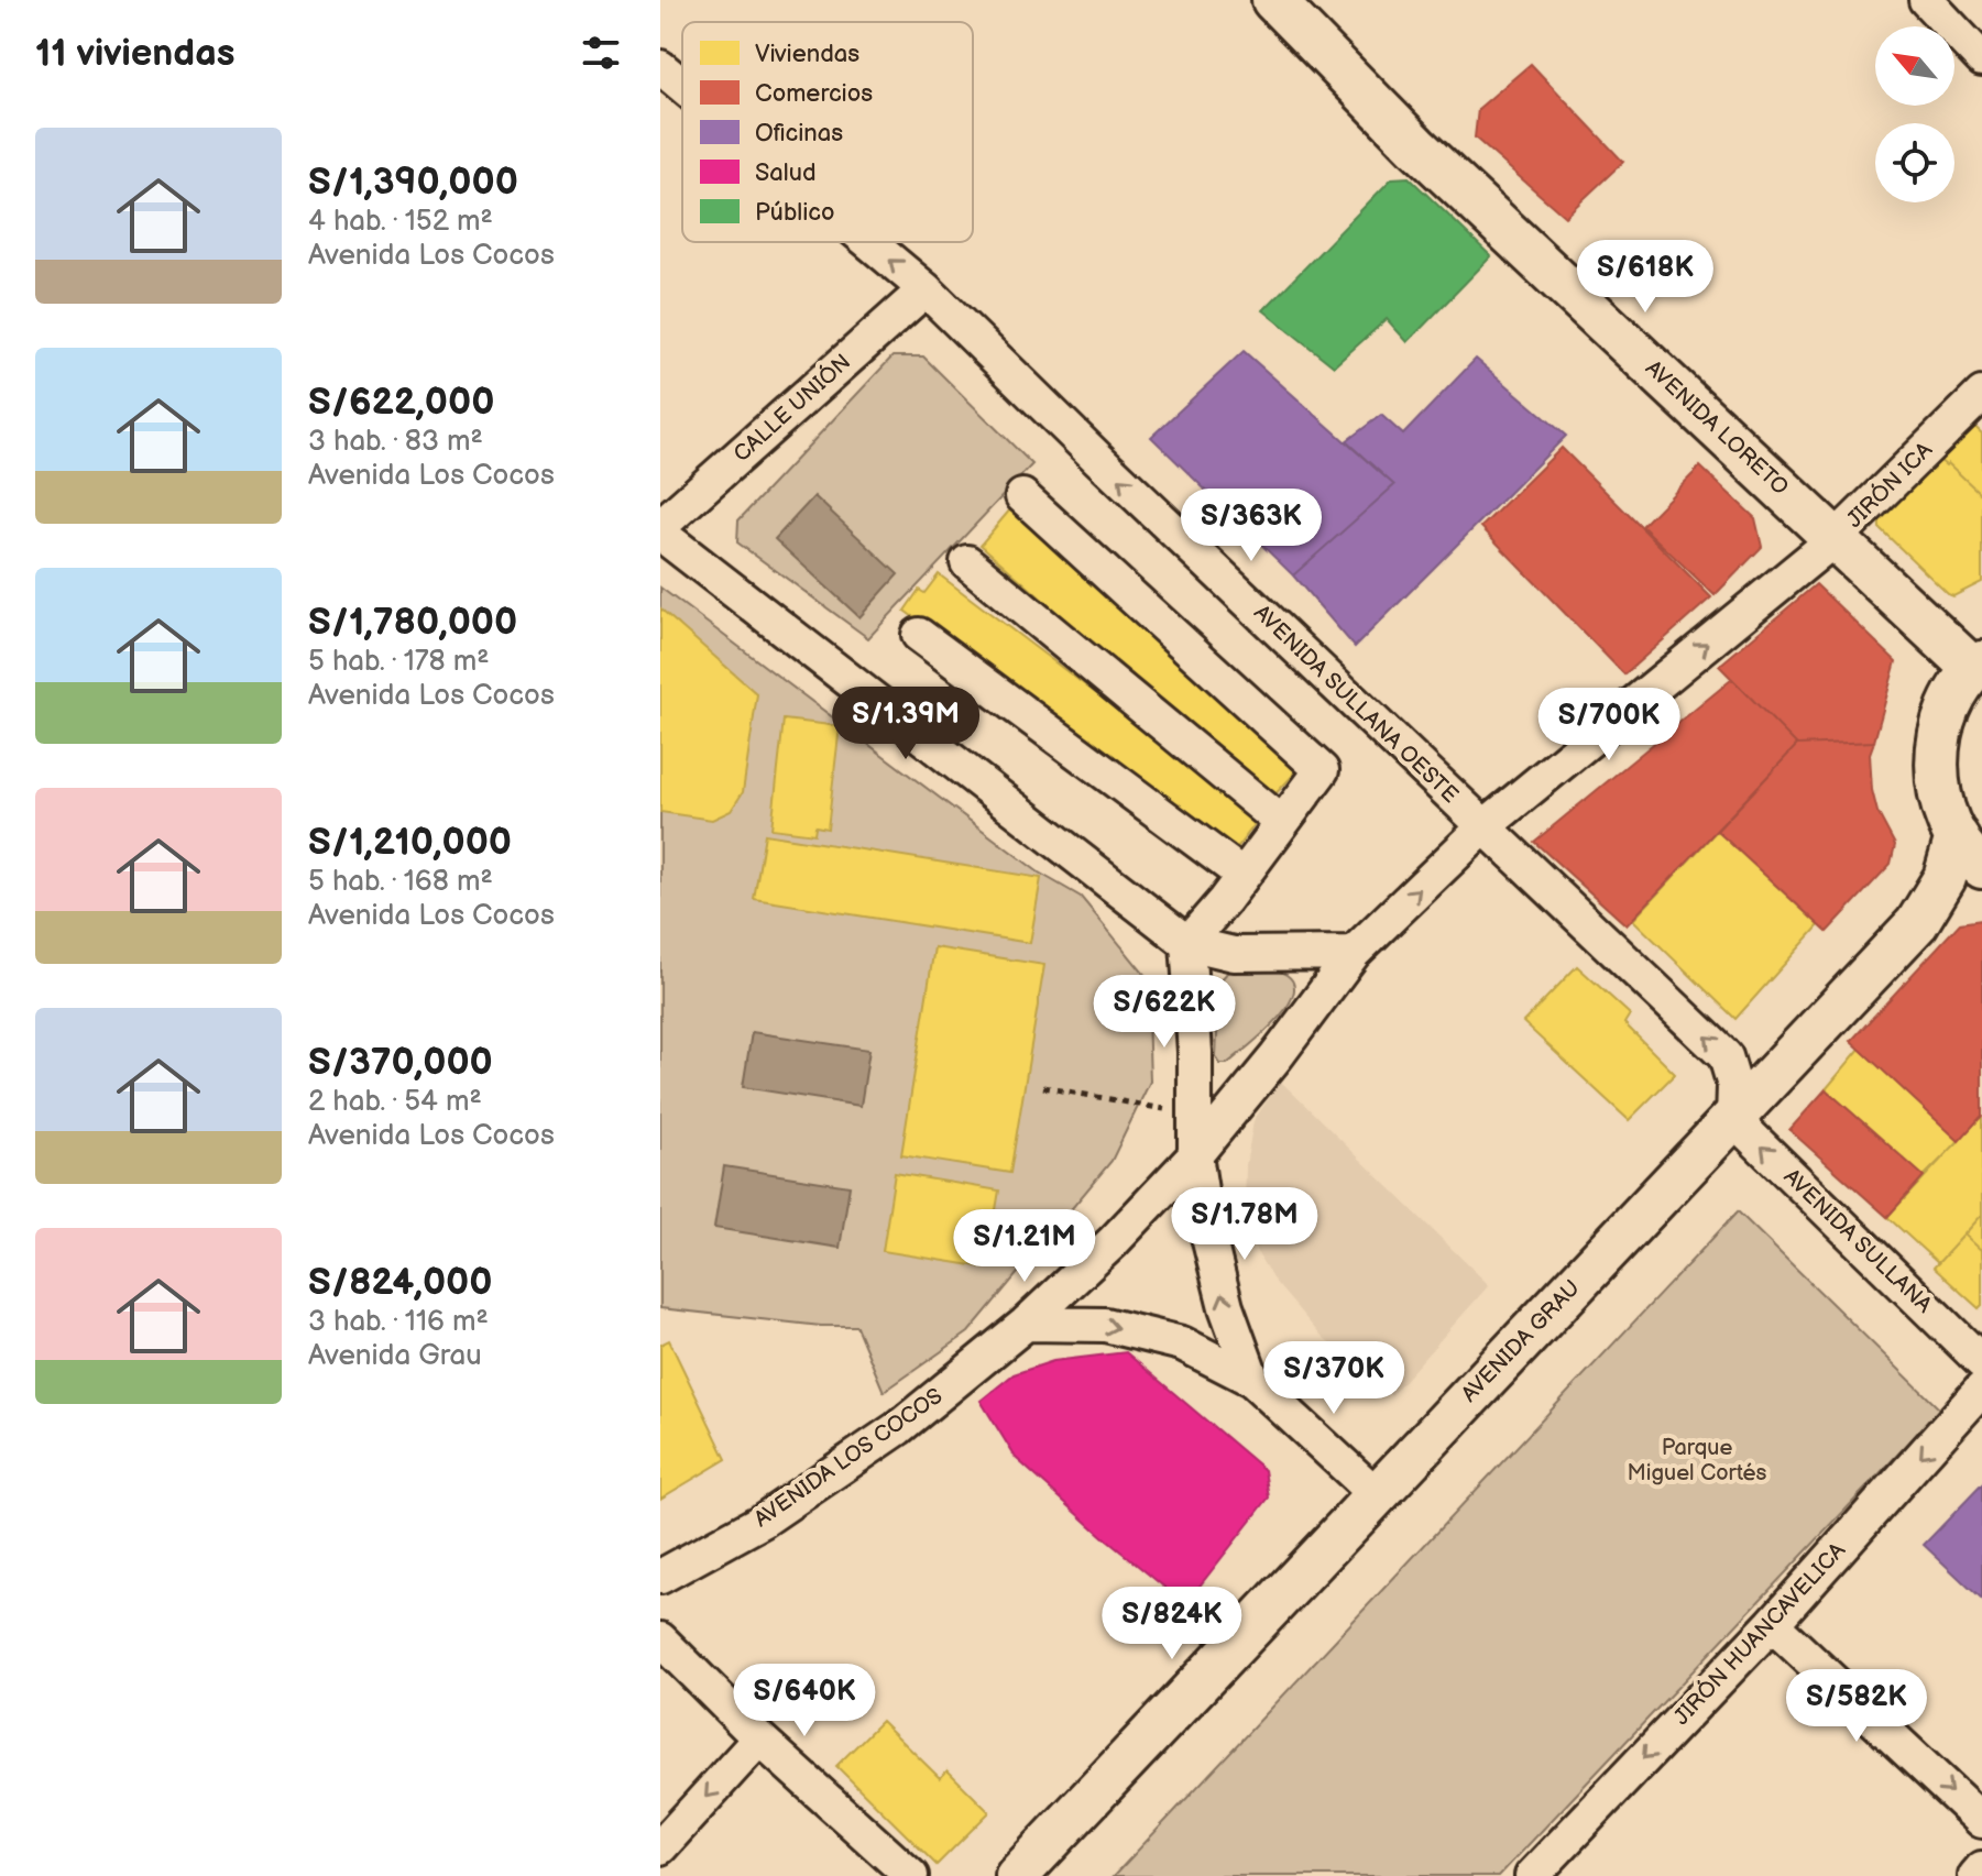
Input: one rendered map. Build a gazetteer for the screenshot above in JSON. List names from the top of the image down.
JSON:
{
  "streets": {
    "main road": ["AVENIDA LORETO", "AVENIDA GRAU"],
    "street": [
      "CALLE UNIÓN",
      "JIRÓN ICA",
      "AVENIDA SULLANA OESTE",
      "AVENIDA SULLANA",
      "AVENIDA LOS COCOS",
      "JIRÓN HUANCAVELICA"
    ]
  },
  "crossings": [
    ["CALLE UNIÓN", "AVENIDA SULLANA OESTE"],
    ["AVENIDA LORETO", "JIRÓN ICA"],
    ["AVENIDA LORETO", "AVENIDA LOS COCOS"],
    ["JIRÓN ICA", "AVENIDA LOS COCOS"],
    ["AVENIDA SULLANA OESTE", "AVENIDA SULLANA"],
    ["AVENIDA SULLANA OESTE", "AVENIDA GRAU"],
    ["AVENIDA SULLANA OESTE", "AVENIDA LOS COCOS"],
    ["AVENIDA SULLANA", "AVENIDA GRAU"]
  ],
  "one_way": ["AVENIDA SULLANA", "AVENIDA LOS COCOS", "JIRÓN HUANCAVELICA"],
  "parks": ["Parque Miguel Cortés"],
  "legend": [
    "Viviendas",
    "Comercios",
    "Oficinas",
    "Salud",
    "Público"
  ],
  "north": "top left",
  "page": {
    "heading": "11 viviendas",
    "list": [
      {
        "name": "S/1,390,000",
        "note": "4 hab. · 152 m² · Avenida Los Cocos"
      },
      {
        "name": "S/622,000",
        "note": "3 hab. · 83 m² · Avenida Los Cocos"
      },
      {
        "name": "S/1,780,000",
        "note": "5 hab. · 178 m² · Avenida Los Cocos"
      },
      {
        "name": "S/1,210,000",
        "note": "5 hab. · 168 m² · Avenida Los Cocos"
      },
      {
        "name": "S/370,000",
        "note": "2 hab. · 54 m² · Avenida Los Cocos"
      },
      {
        "name": "S/824,000",
        "note": "3 hab. · 116 m² · Avenida Grau"
      }
    ],
    "price": [
      "S/618K",
      "S/363K",
      "S/1.39M",
      "S/700K",
      "S/622K",
      "S/1.78M",
      "S/1.21M",
      "S/370K",
      "S/824K",
      "S/640K",
      "S/582K"
    ]
  }
}
